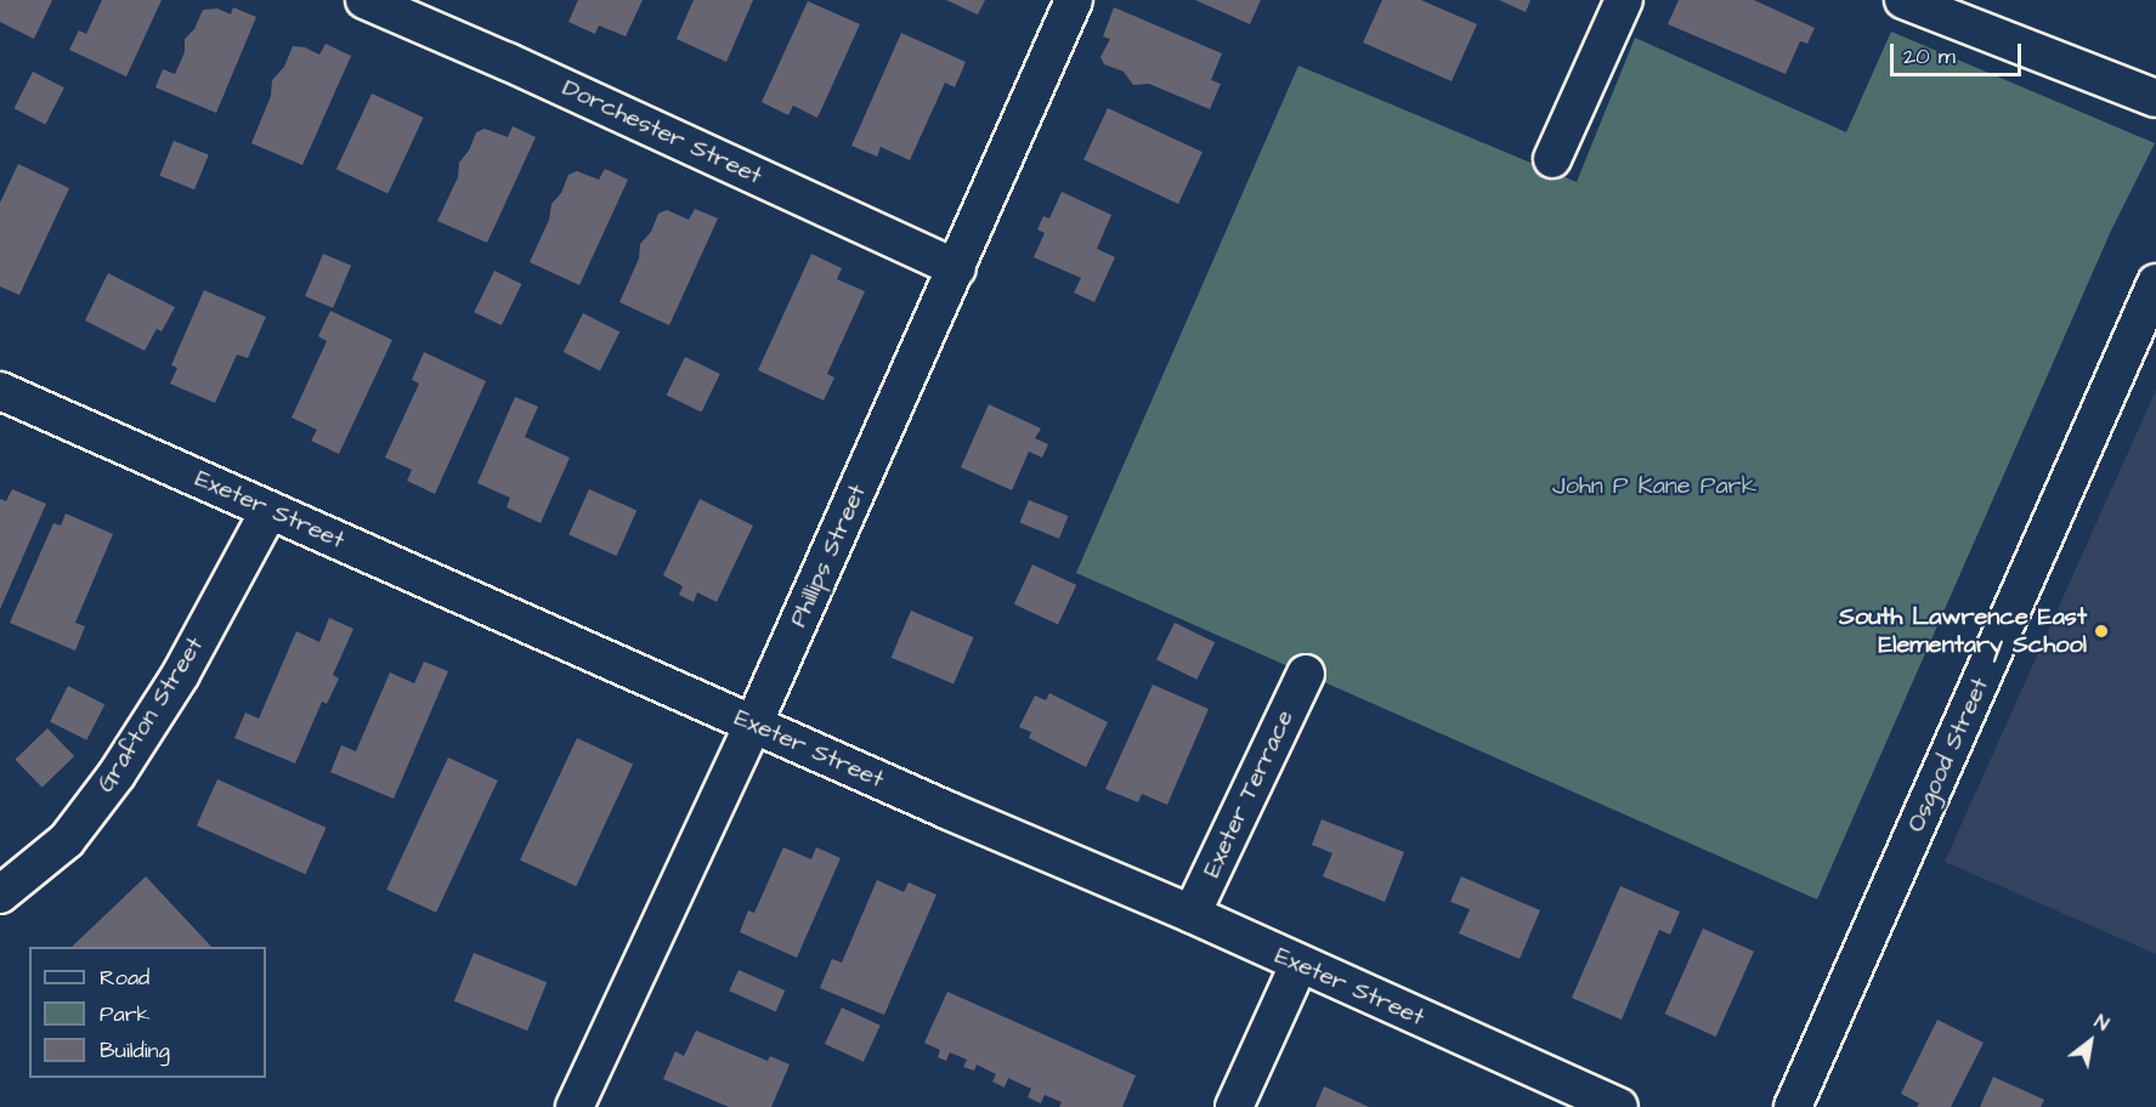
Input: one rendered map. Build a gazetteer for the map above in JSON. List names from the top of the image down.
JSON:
{
  "streets": {
    "street": [
      "Dorchester Street",
      "Exeter Street",
      "Phillips Street",
      "Grafton Street",
      "Osgood Street",
      "Exeter Terrace"
    ]
  },
  "crossings": [
    ["Dorchester Street", "Phillips Street"],
    ["Exeter Street", "Phillips Street"],
    ["Exeter Street", "Grafton Street"],
    ["Exeter Street", "Exeter Terrace"]
  ],
  "parks": ["John P Kane Park"],
  "places": ["South Lawrence East Elementary School"],
  "legend": ["Road", "Park", "Building"],
  "scale_bar": "20 m",
  "north": "top right"
}
